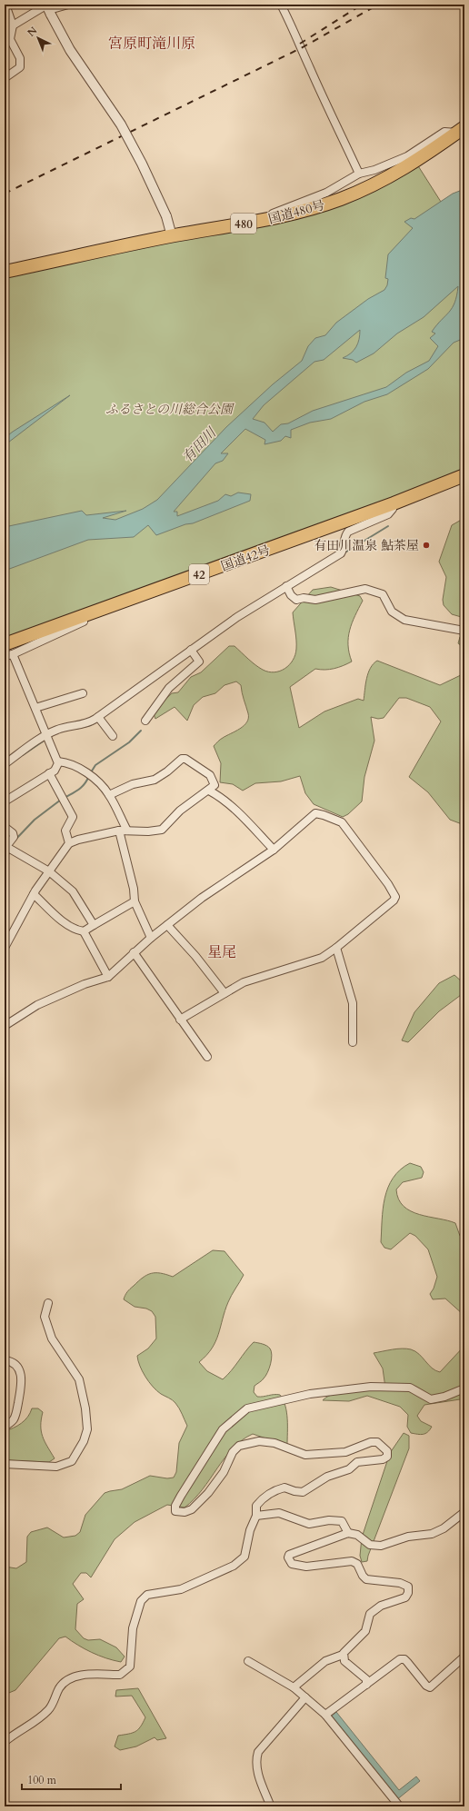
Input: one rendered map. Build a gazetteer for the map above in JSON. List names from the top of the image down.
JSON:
{
  "streets": {
    "highway": [
      "国道480号",
      "480",
      "国道42号",
      "42"
    ]
  },
  "districts": ["宮原町滝川原", "星尾"],
  "water": ["有田川"],
  "parks": ["ふるさとの川総合公園"],
  "places": ["有田川温泉 鮎茶屋"],
  "scale_bar": "100 m",
  "north": "top left"
}
